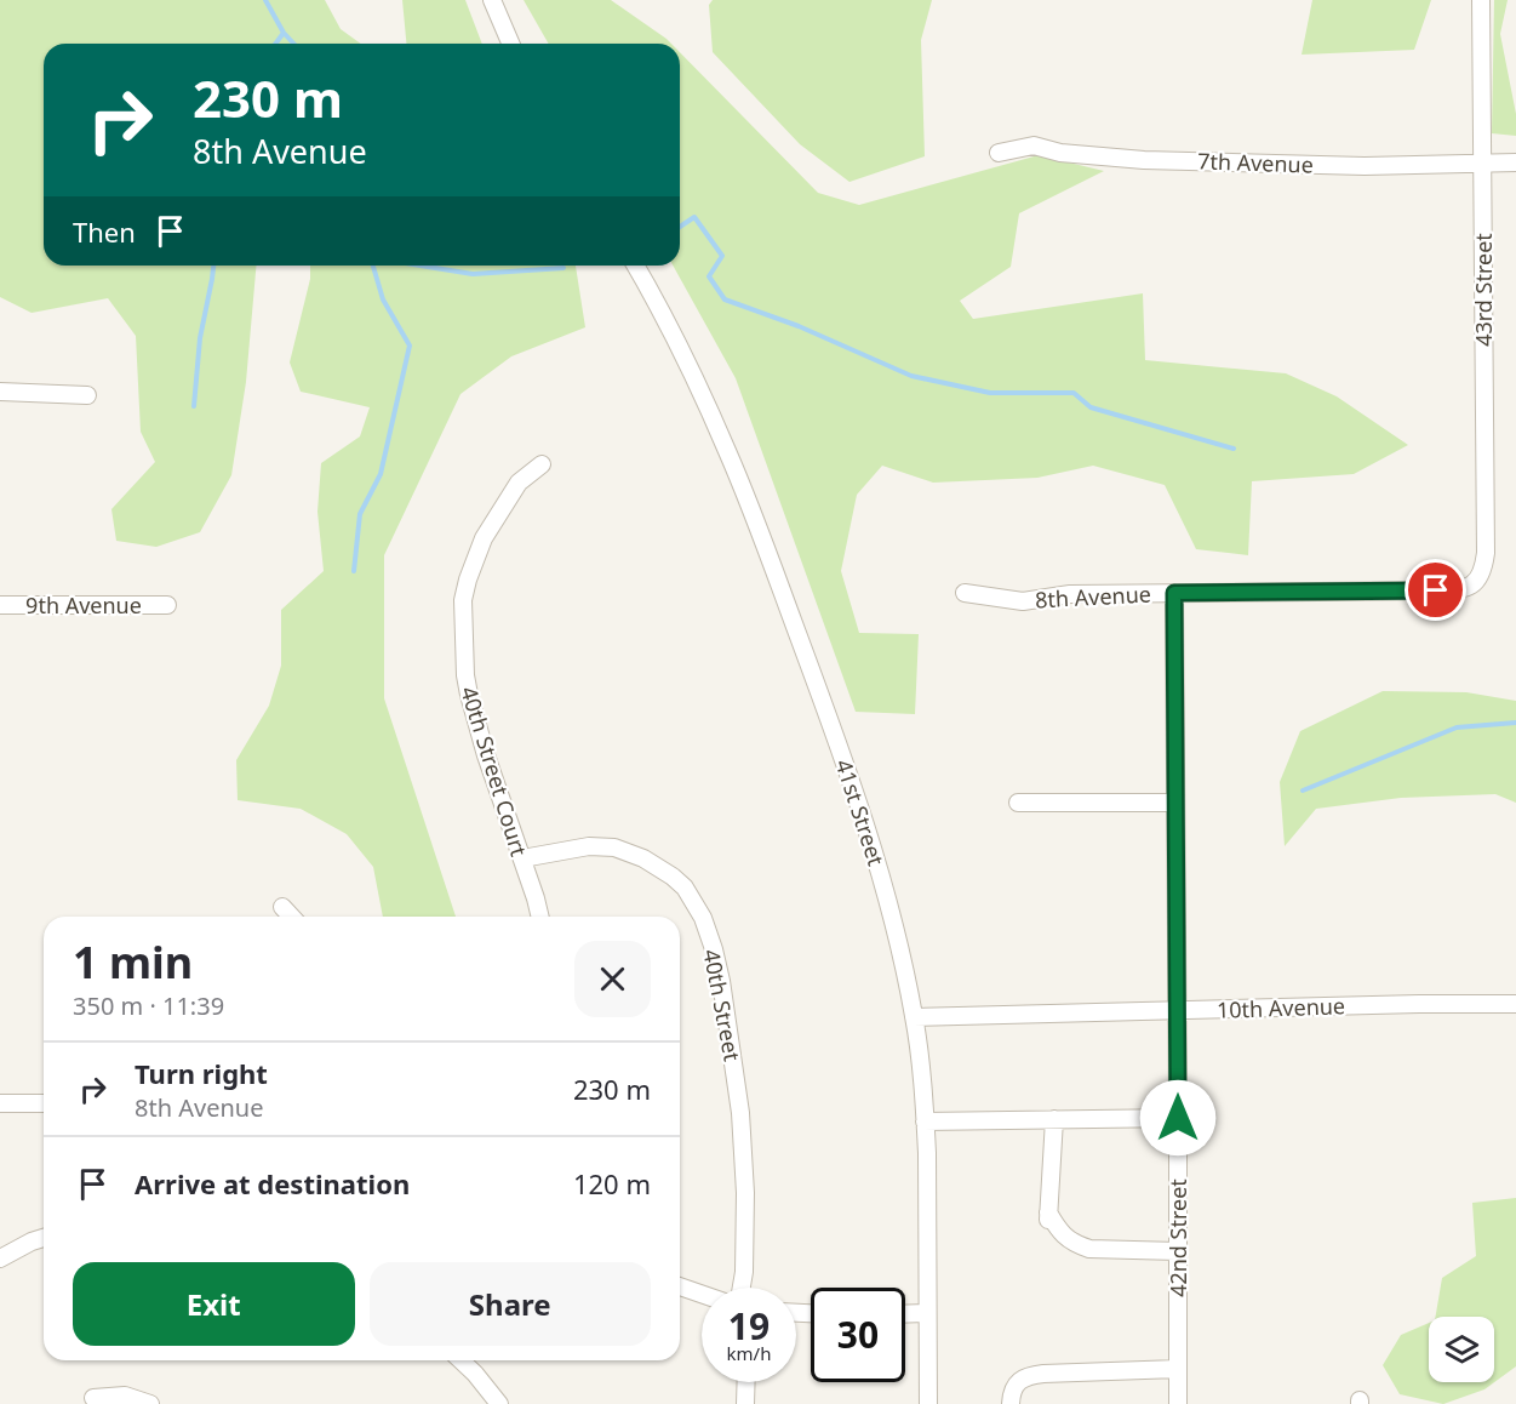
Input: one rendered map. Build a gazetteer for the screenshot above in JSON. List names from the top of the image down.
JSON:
{
  "streets": {
    "street": [
      "7th Avenue",
      "43rd Street",
      "8th Avenue",
      "9th Avenue",
      "40th Street Court",
      "41st Street",
      "40th Street",
      "10th Avenue",
      "42nd Street"
    ]
  },
  "crossings": [
    ["7th Avenue", "43rd Street"],
    ["43rd Street", "8th Avenue"],
    ["8th Avenue", "42nd Street"],
    ["40th Street Court", "40th Street"],
    ["41st Street", "10th Avenue"],
    ["10th Avenue", "42nd Street"]
  ],
  "page": {
    "turn": ["230 m", "8th Avenue"],
    "then": "Then",
    "heading": ["1 min", "350 m · 11:39"],
    "list": [
      {
        "name": "Turn right",
        "note": "8th Avenue",
        "value": "230 m"
      },
      {
        "name": "Arrive at destination",
        "value": "120 m"
      }
    ],
    "buttons": ["Exit", "Share"],
    "speed": "19 km/h",
    "limit": "30"
  }
}
